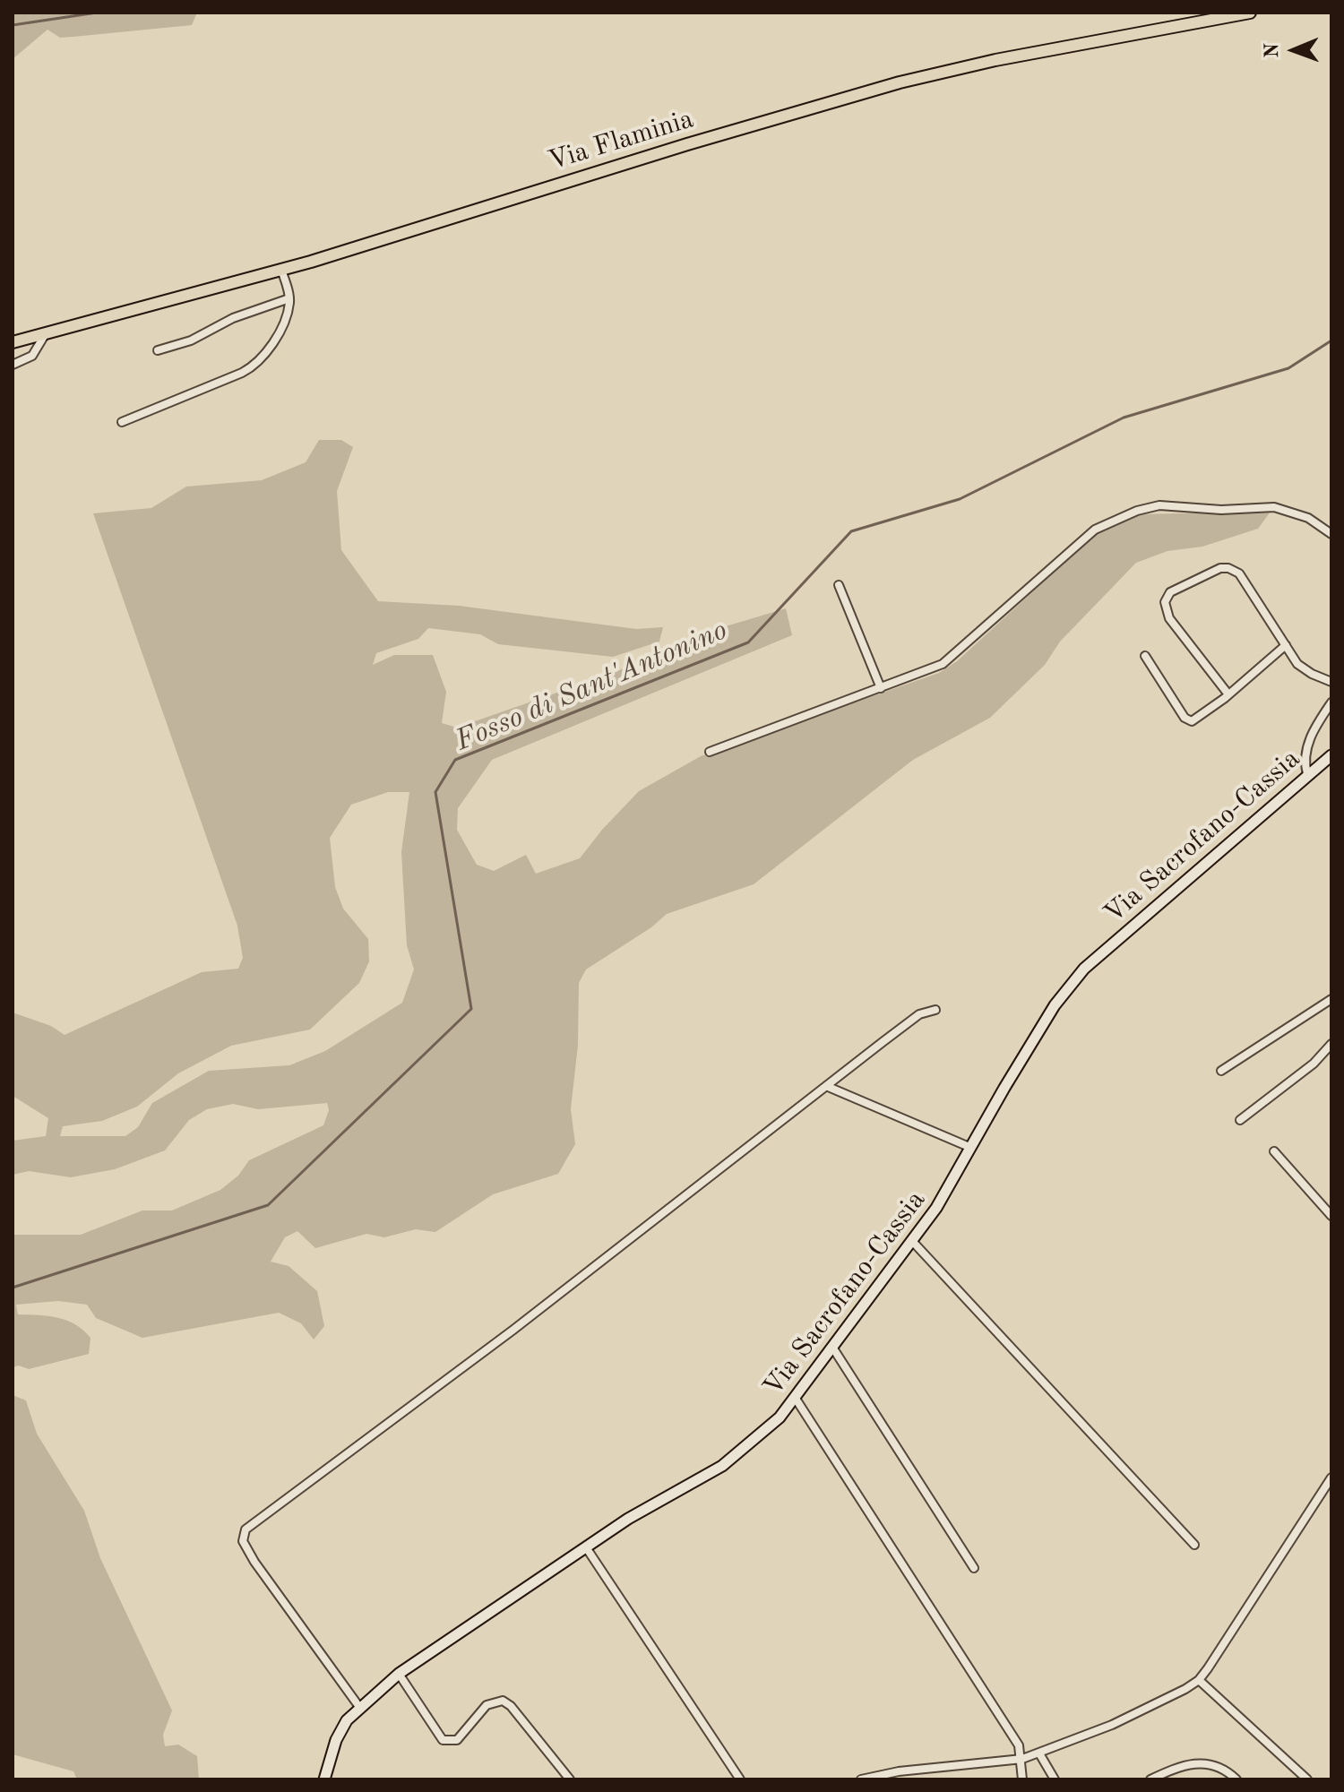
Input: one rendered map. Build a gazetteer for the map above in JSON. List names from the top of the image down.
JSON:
{
  "streets": {
    "main road": ["Via Flaminia"],
    "street": ["Via Sacrofano-Cassia"]
  },
  "water": ["Fosso di Sant'Antonino"],
  "north": "left"
}
